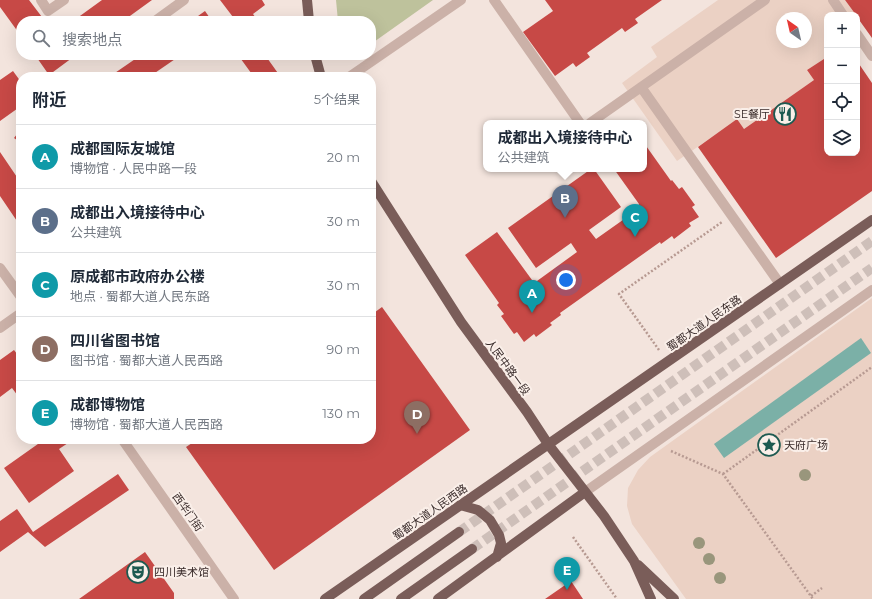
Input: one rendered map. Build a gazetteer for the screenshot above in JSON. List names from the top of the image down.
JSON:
{
  "streets": {
    "main road": ["蜀都大道人民东路", "人民中路一段", "蜀都大道人民西路"],
    "street": ["西华门街"]
  },
  "crossings": [
    ["蜀都大道人民东路", "人民中路一段"],
    ["蜀都大道人民东路", "蜀都大道人民西路"],
    ["人民中路一段", "蜀都大道人民西路"]
  ],
  "places": {
    "restaurant": ["SE餐厅"],
    "place": ["天府广场"],
    "theatre": ["四川美术馆"]
  },
  "north": "top left",
  "page": {
    "map_buttons": ["+", "−"],
    "search": "搜索地点",
    "heading": ["附近", "5个结果"],
    "popup": ["成都出入境接待中心", "公共建筑"],
    "list": [
      {
        "mark": "A",
        "name": "成都国际友城馆",
        "note": "博物馆 · 人民中路一段",
        "value": "20 m"
      },
      {
        "mark": "B",
        "name": "成都出入境接待中心",
        "note": "公共建筑",
        "value": "30 m"
      },
      {
        "mark": "C",
        "name": "原成都市政府办公楼",
        "note": "地点 · 蜀都大道人民东路",
        "value": "30 m"
      },
      {
        "mark": "D",
        "name": "四川省图书馆",
        "note": "图书馆 · 蜀都大道人民西路",
        "value": "90 m"
      },
      {
        "mark": "E",
        "name": "成都博物馆",
        "note": "博物馆 · 蜀都大道人民西路",
        "value": "130 m"
      }
    ],
    "pins": [
      "B",
      "C",
      "A",
      "D",
      "E"
    ]
  }
}
